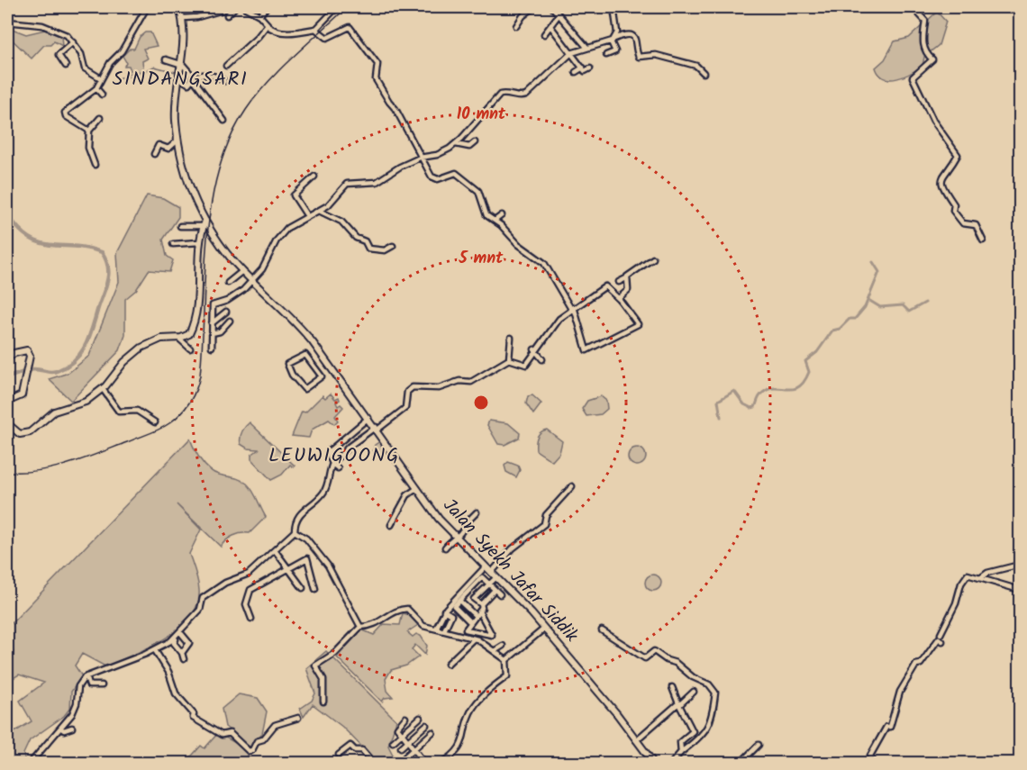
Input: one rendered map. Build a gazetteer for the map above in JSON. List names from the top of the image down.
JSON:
{
  "streets": {
    "main road": ["Jalan Syekh Jafar Siddik"]
  },
  "districts": ["SINDANGSARI", "LEUWIGOONG"],
  "rings": ["10 mnt", "5 mnt"]
}
